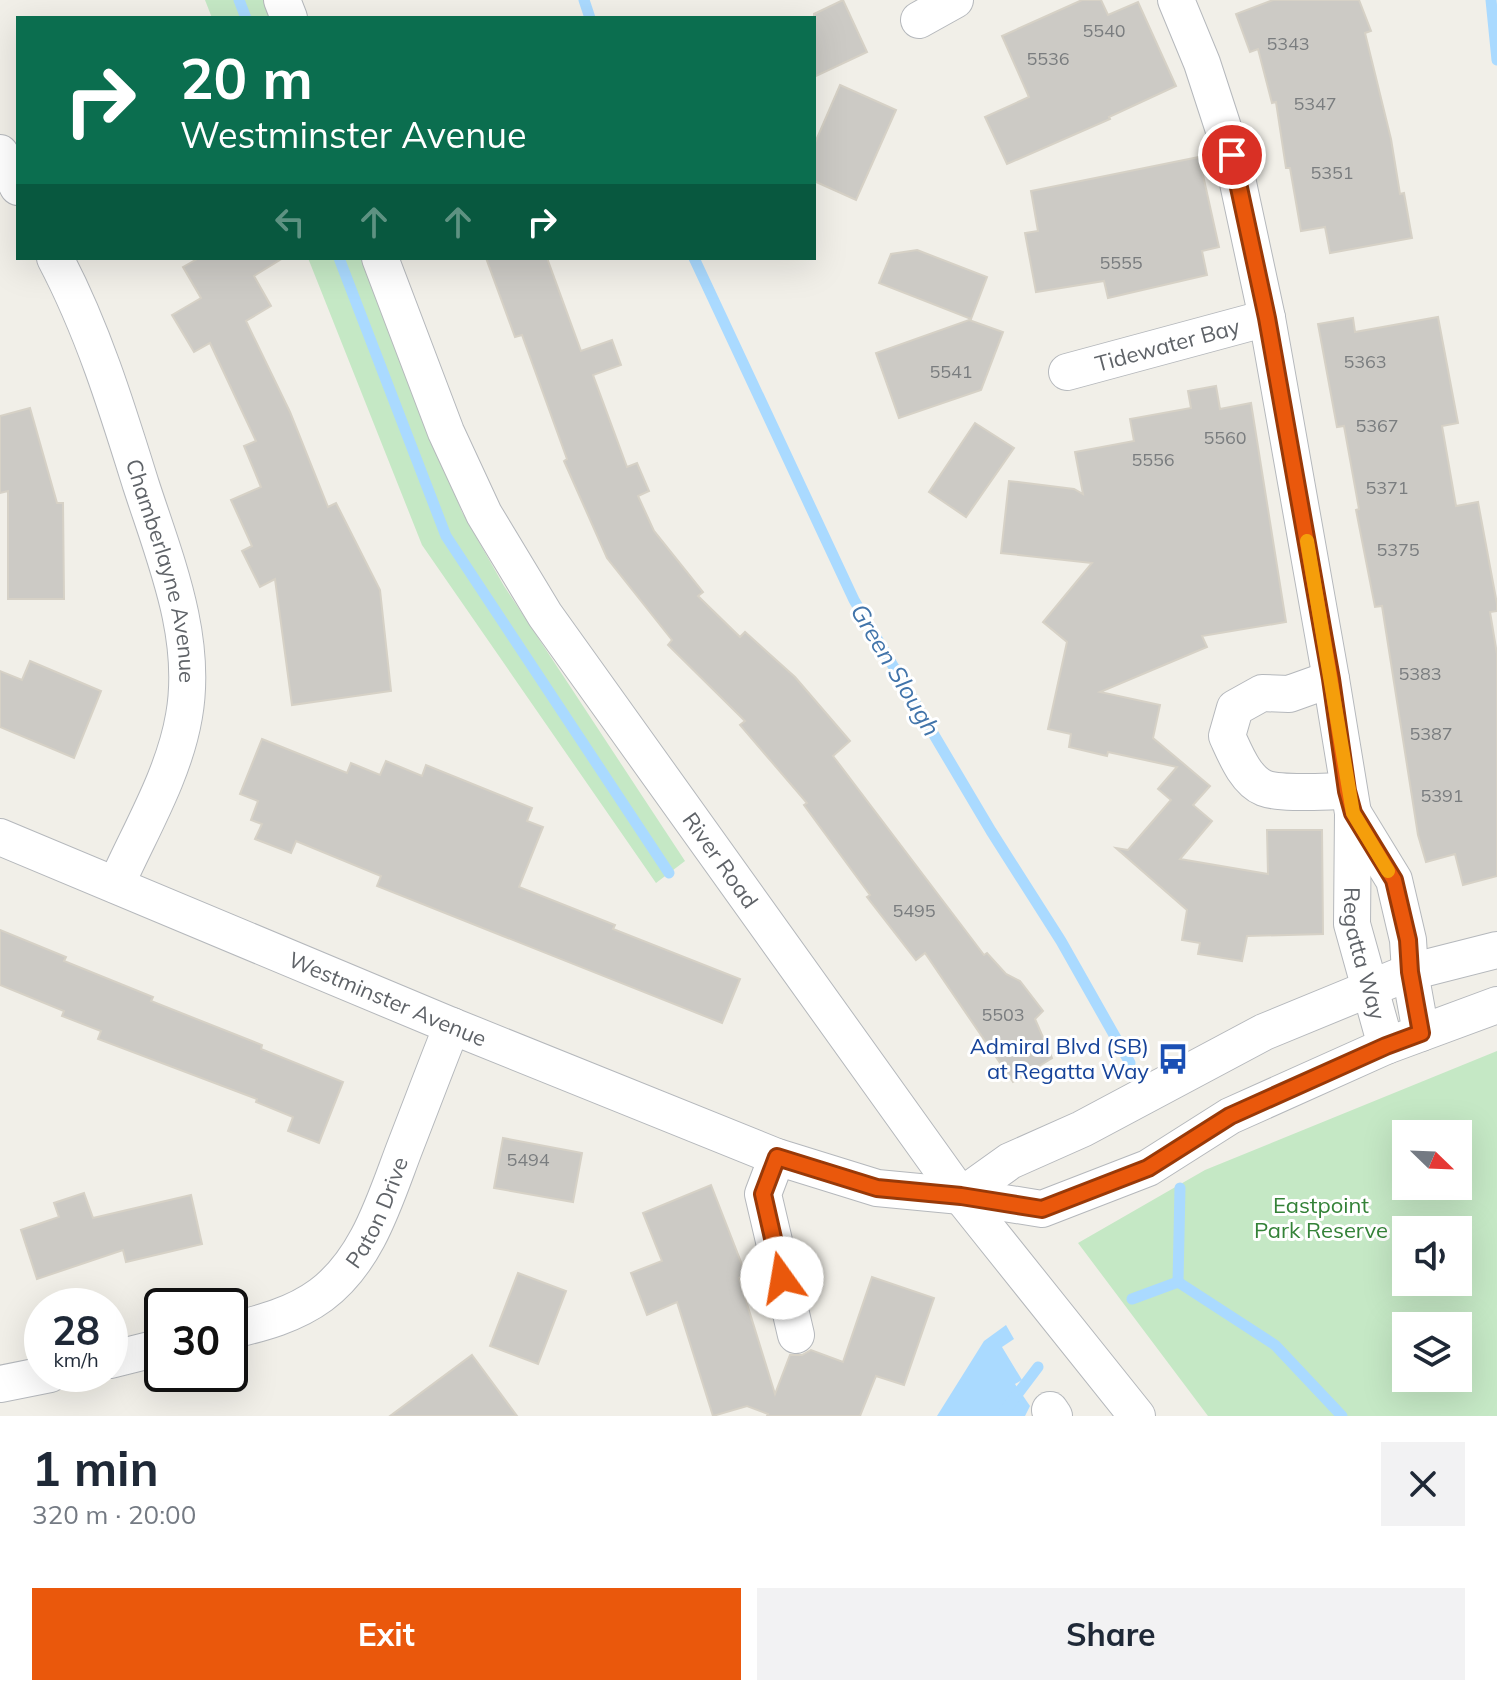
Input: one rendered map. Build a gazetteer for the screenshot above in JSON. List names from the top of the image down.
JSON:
{
  "streets": {
    "street": [
      "Tidewater Bay",
      "Chamberlayne Avenue",
      "River Road",
      "Regatta Way",
      "Westminster Avenue",
      "Paton Drive"
    ]
  },
  "crossings": [
    ["Tidewater Bay", "Regatta Way"],
    ["Chamberlayne Avenue", "Westminster Avenue"],
    ["River Road", "Westminster Avenue"],
    ["Regatta Way", "Westminster Avenue"],
    ["Westminster Avenue", "Paton Drive"]
  ],
  "water": ["Green Slough"],
  "parks": ["Eastpoint Park Reserve"],
  "places": {
    "bus stop": ["Admiral Blvd (SB) at Regatta Way"]
  },
  "house_numbers": [
    "5540",
    "5343",
    "5536",
    "5347",
    "5351",
    "5555",
    "5363",
    "5541",
    "5367",
    "5560",
    "5556",
    "5371",
    "5375",
    "5383",
    "5387",
    "5391",
    "5495",
    "5503",
    "5494"
  ],
  "north": "bottom right",
  "page": {
    "turn": ["20 m", "Westminster Avenue"],
    "speed": "28 km/h",
    "limit": "30",
    "heading": ["1 min", "320 m · 20:00"],
    "buttons": ["Exit", "Share"]
  }
}
